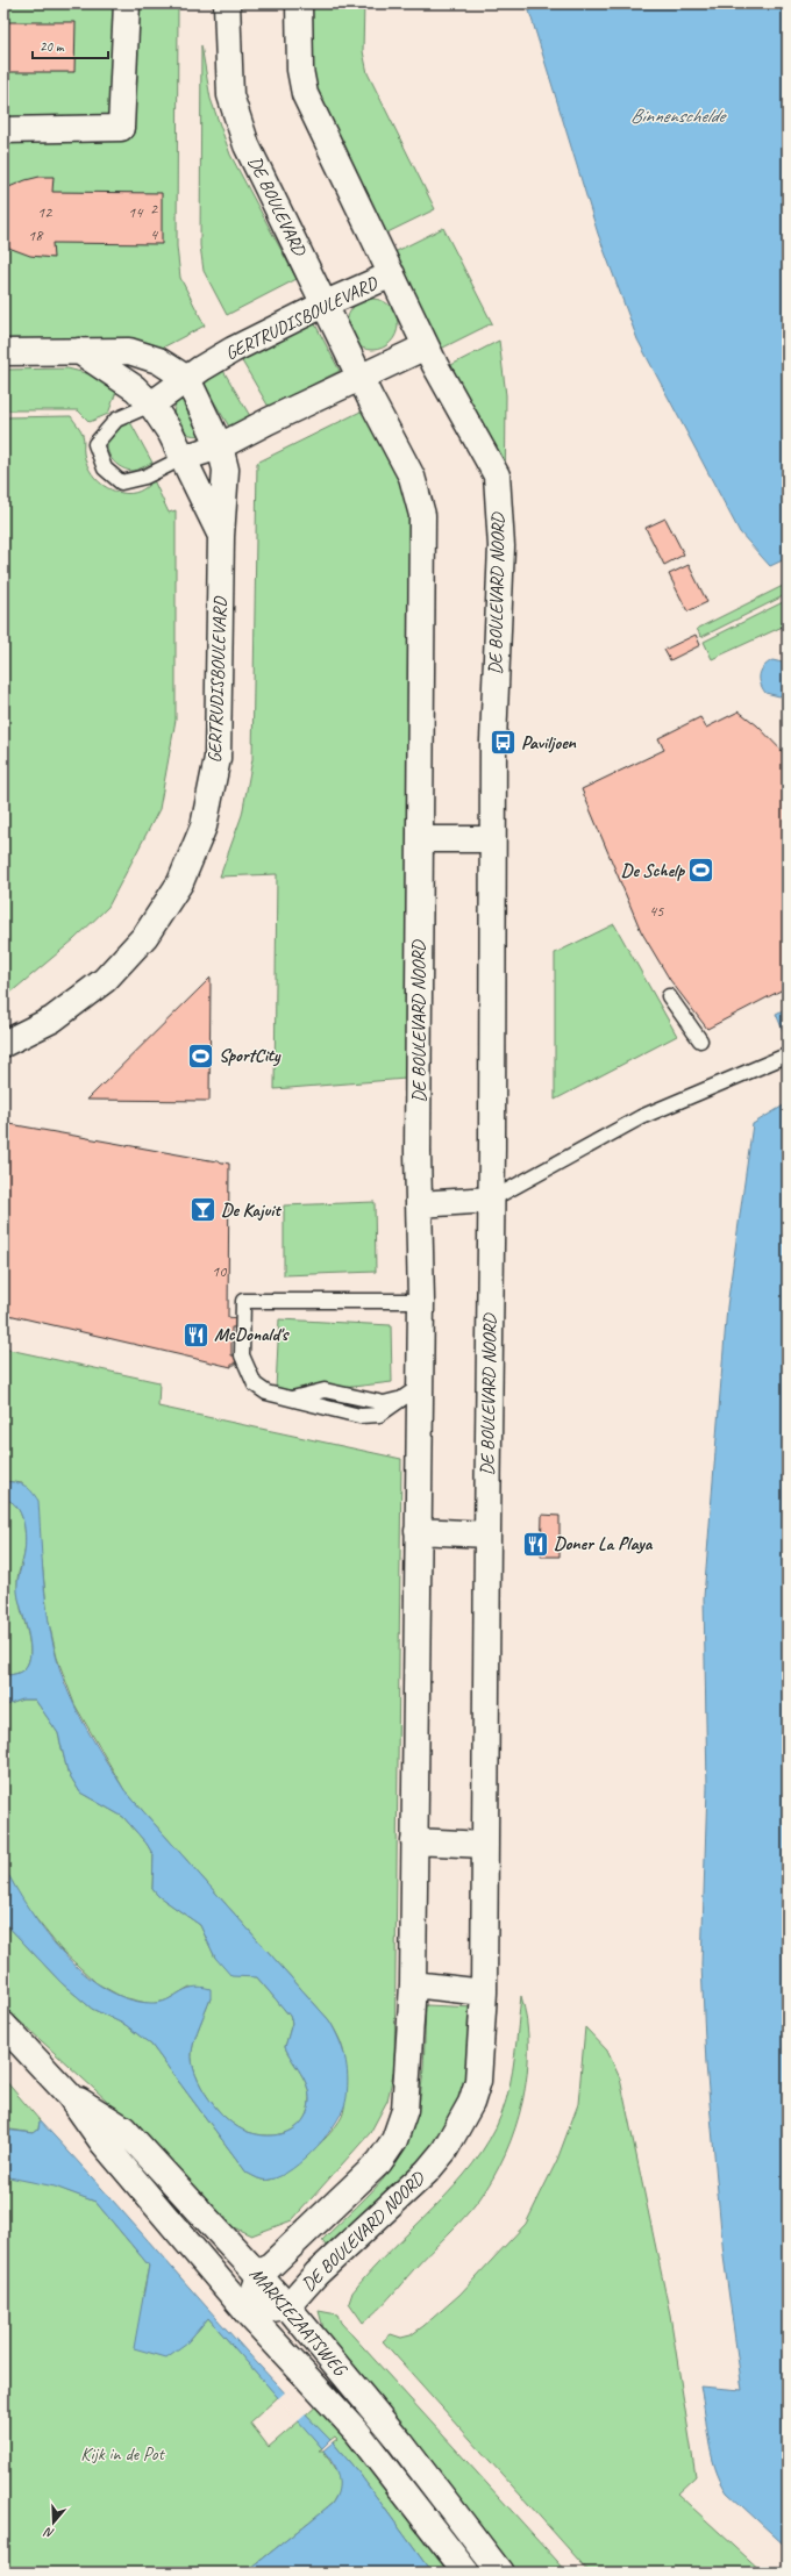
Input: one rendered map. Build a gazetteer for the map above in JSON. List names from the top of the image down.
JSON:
{
  "streets": {
    "street": [
      "DE BOULEVARD",
      "GERTRUDISBOULEVARD",
      "DE BOULEVARD NOORD",
      "MARKIEZAATSWEG"
    ]
  },
  "crossings": [
    ["DE BOULEVARD", "GERTRUDISBOULEVARD"],
    ["DE BOULEVARD", "DE BOULEVARD NOORD"],
    ["DE BOULEVARD NOORD", "MARKIEZAATSWEG"]
  ],
  "water": ["Binnenschelde"],
  "parks": ["Kijk in de Pot"],
  "places": {
    "bus stop": ["Paviljoen"],
    "sports": ["De Schelp", "SportCity"],
    "bar": ["De Kajuit"],
    "restaurant": ["McDonald's", "Doner La Playa"]
  },
  "house_numbers": [
    "2",
    "12",
    "14",
    "4",
    "18",
    "45",
    "10"
  ],
  "scale_bar": "20 m",
  "north": "bottom"
}
